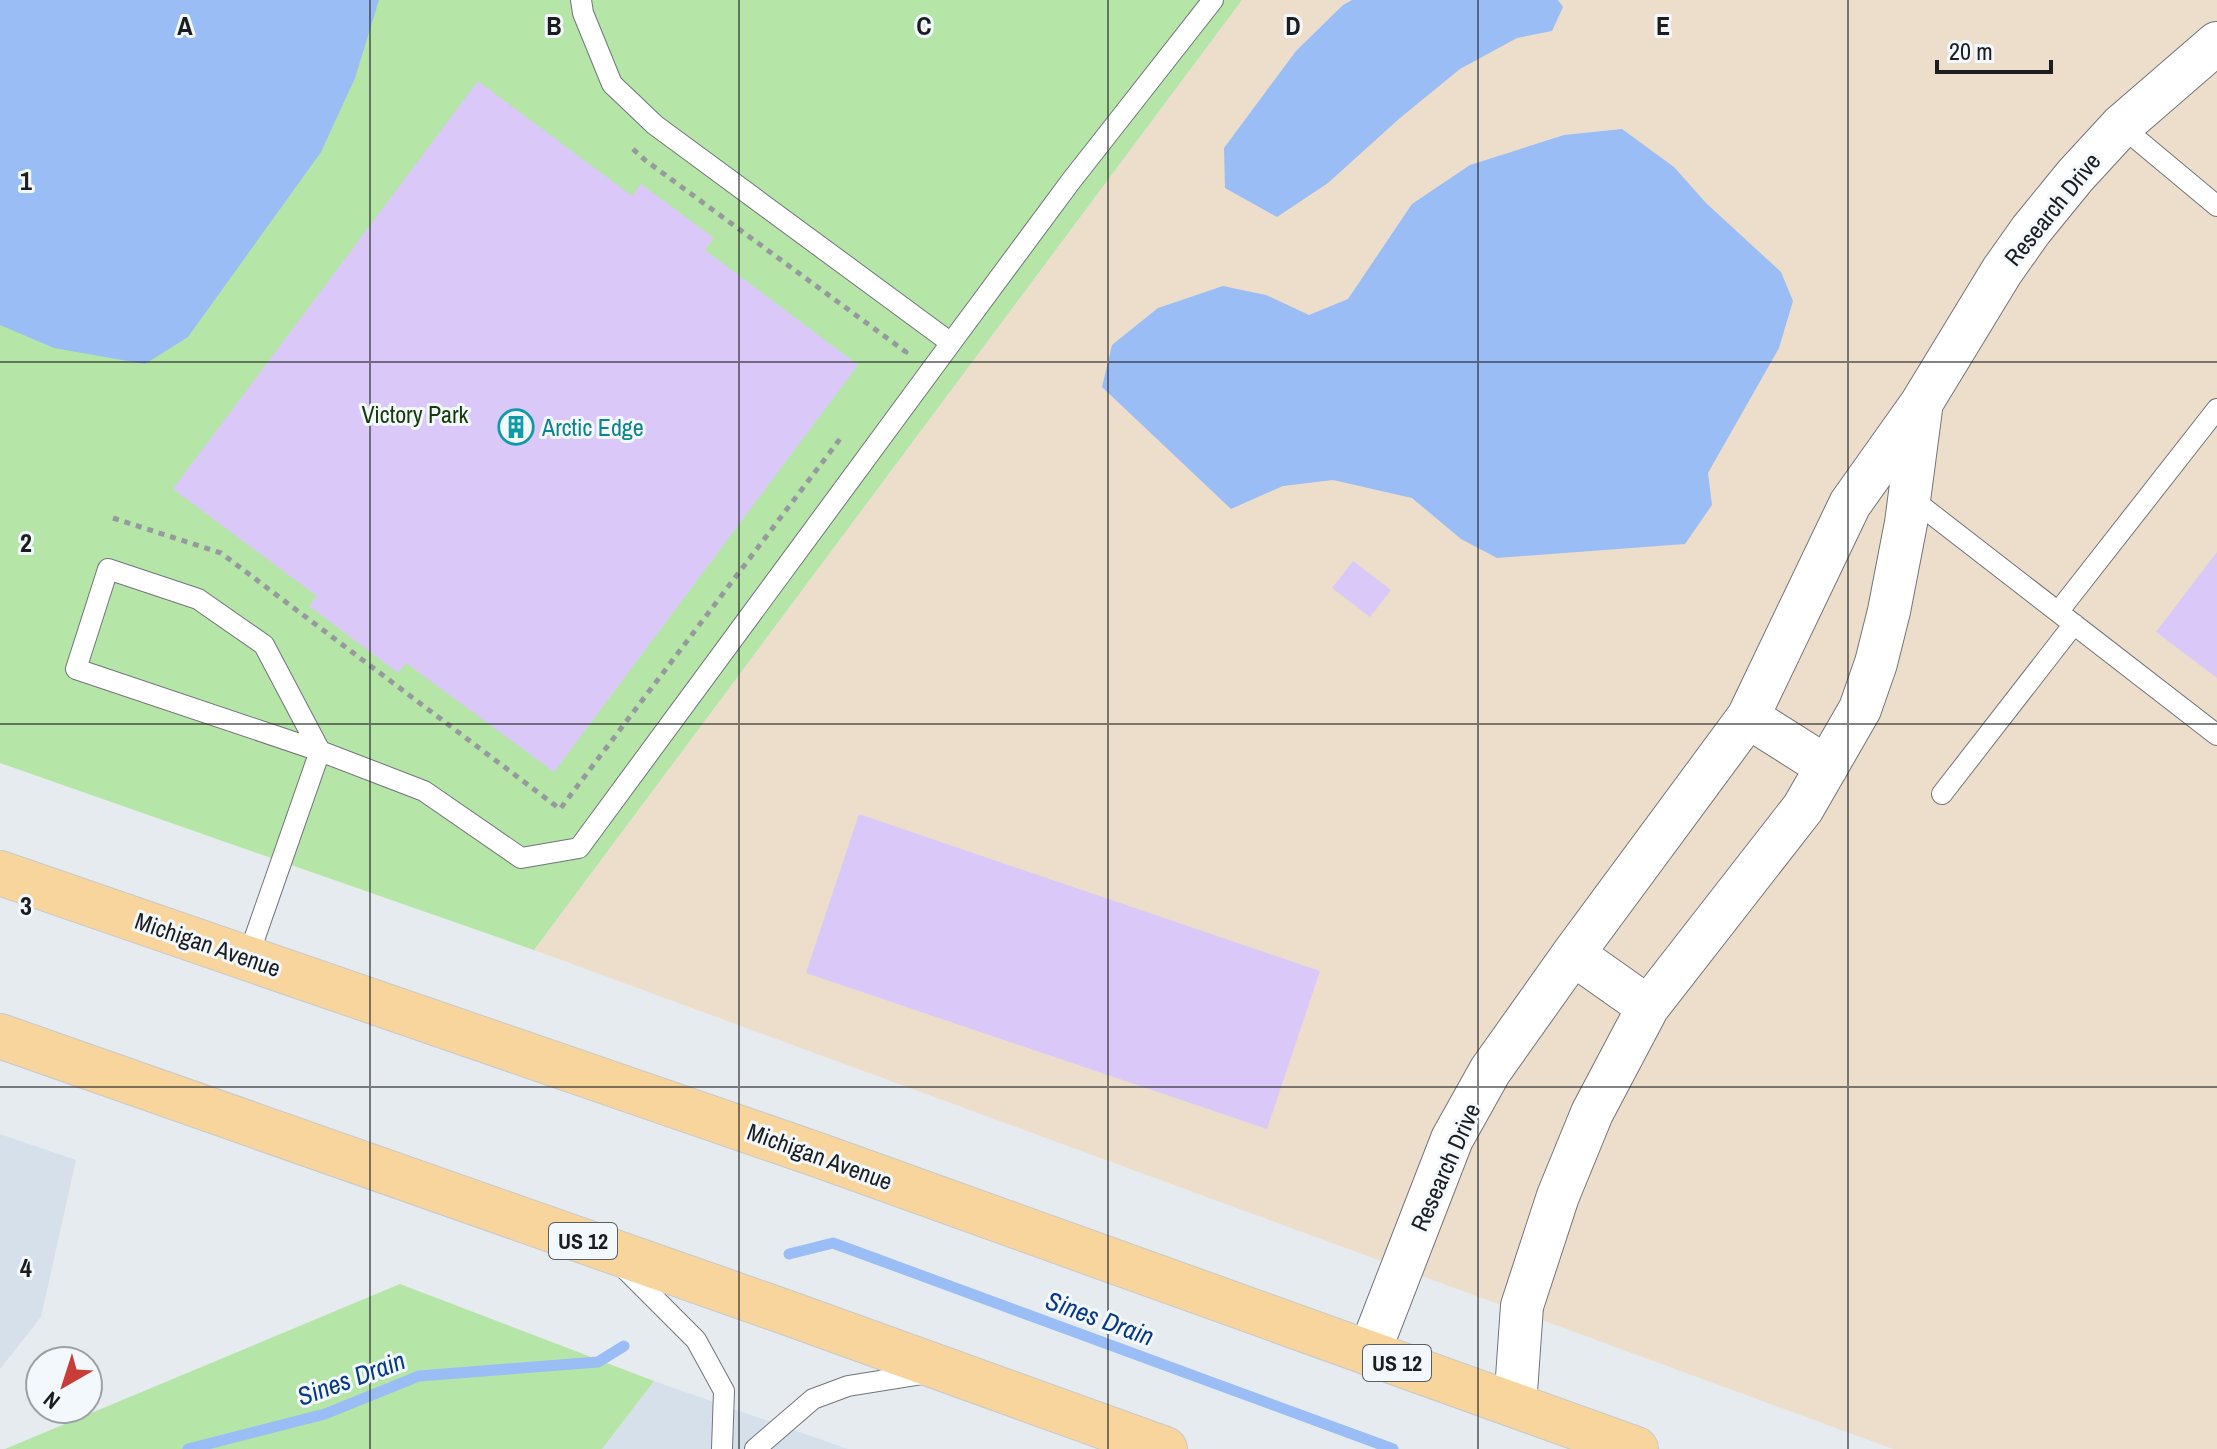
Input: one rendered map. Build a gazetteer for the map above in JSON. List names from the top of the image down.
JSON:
{
  "streets": {
    "main road": ["Michigan Avenue", "US 12"],
    "street": ["Research Drive"]
  },
  "crossings": [
    ["Research Drive", "Michigan Avenue"]
  ],
  "water": ["Sines Drain"],
  "parks": ["Victory Park"],
  "places": {
    "building": ["Arctic Edge"]
  },
  "scale_bar": "20 m",
  "north": "bottom left",
  "grid": {
    "columns": [
      "A",
      "B",
      "C",
      "D",
      "E"
    ],
    "rows": [
      "1",
      "2",
      "3",
      "4"
    ]
  }
}
